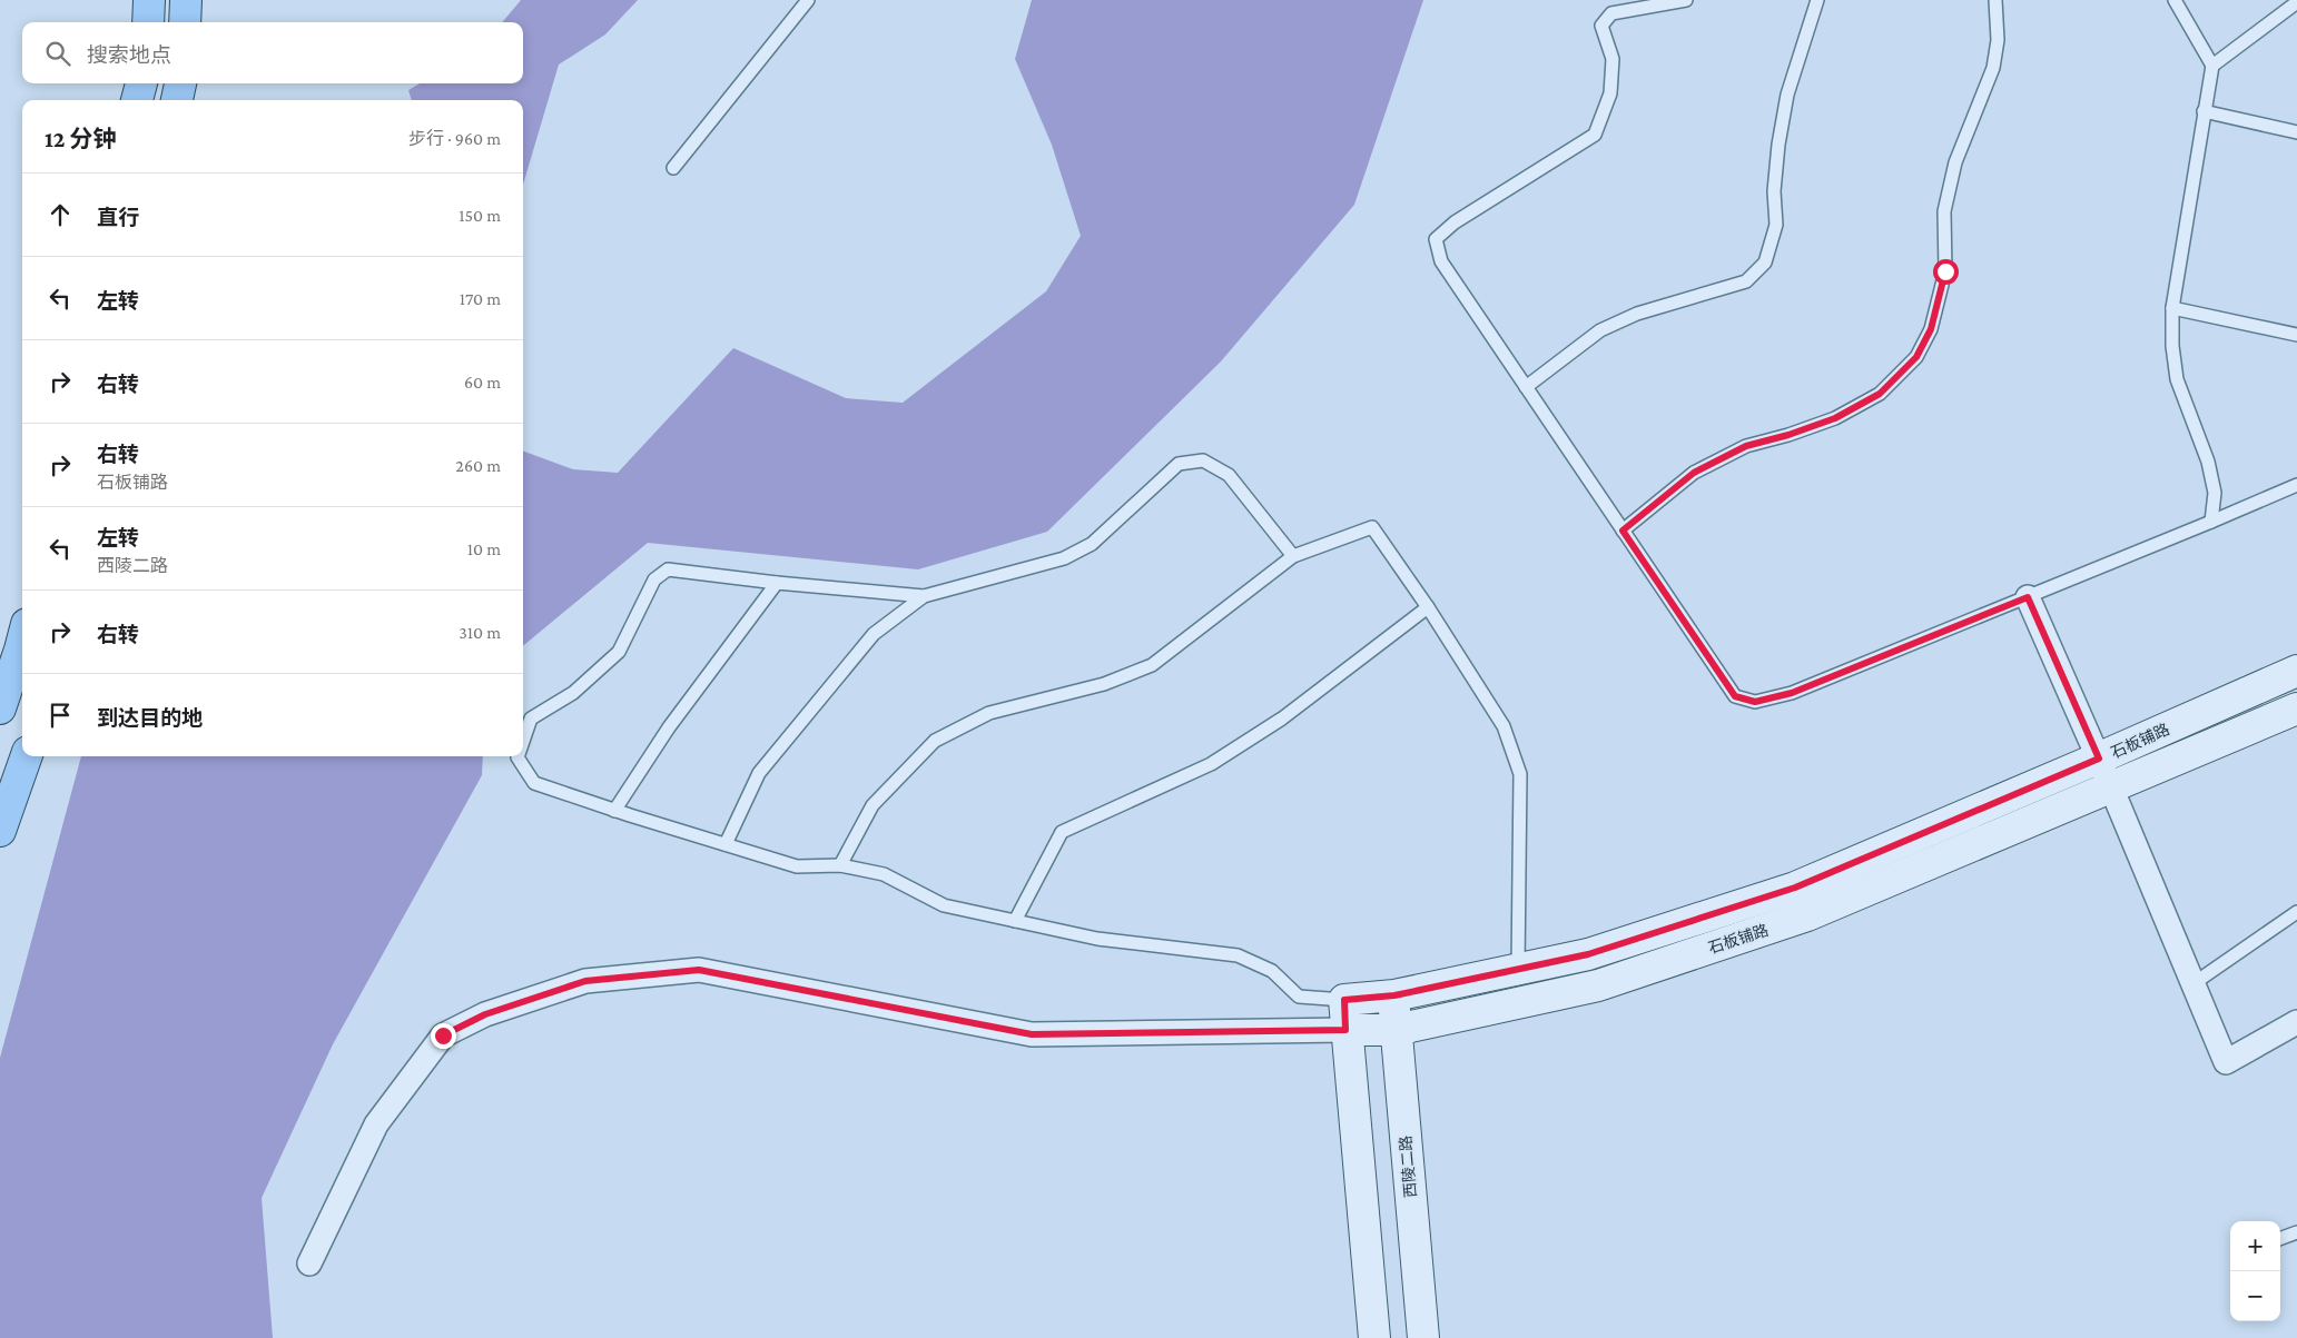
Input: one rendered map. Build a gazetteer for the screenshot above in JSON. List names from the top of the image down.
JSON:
{
  "streets": {
    "main road": ["石板铺路", "西陵二路"]
  },
  "crossings": [
    ["石板铺路", "西陵二路"]
  ],
  "page": {
    "search": "搜索地点",
    "heading": ["12 分钟", "步行 · 960 m"],
    "list": [
      ["直行", "150 m"],
      ["左转", "170 m"],
      ["右转", "60 m"],
      ["右转", "石板铺路", "260 m"],
      ["左转", "西陵二路", "10 m"],
      ["右转", "310 m"],
      "到达目的地"
    ],
    "map_buttons": ["+", "−"]
  }
}
